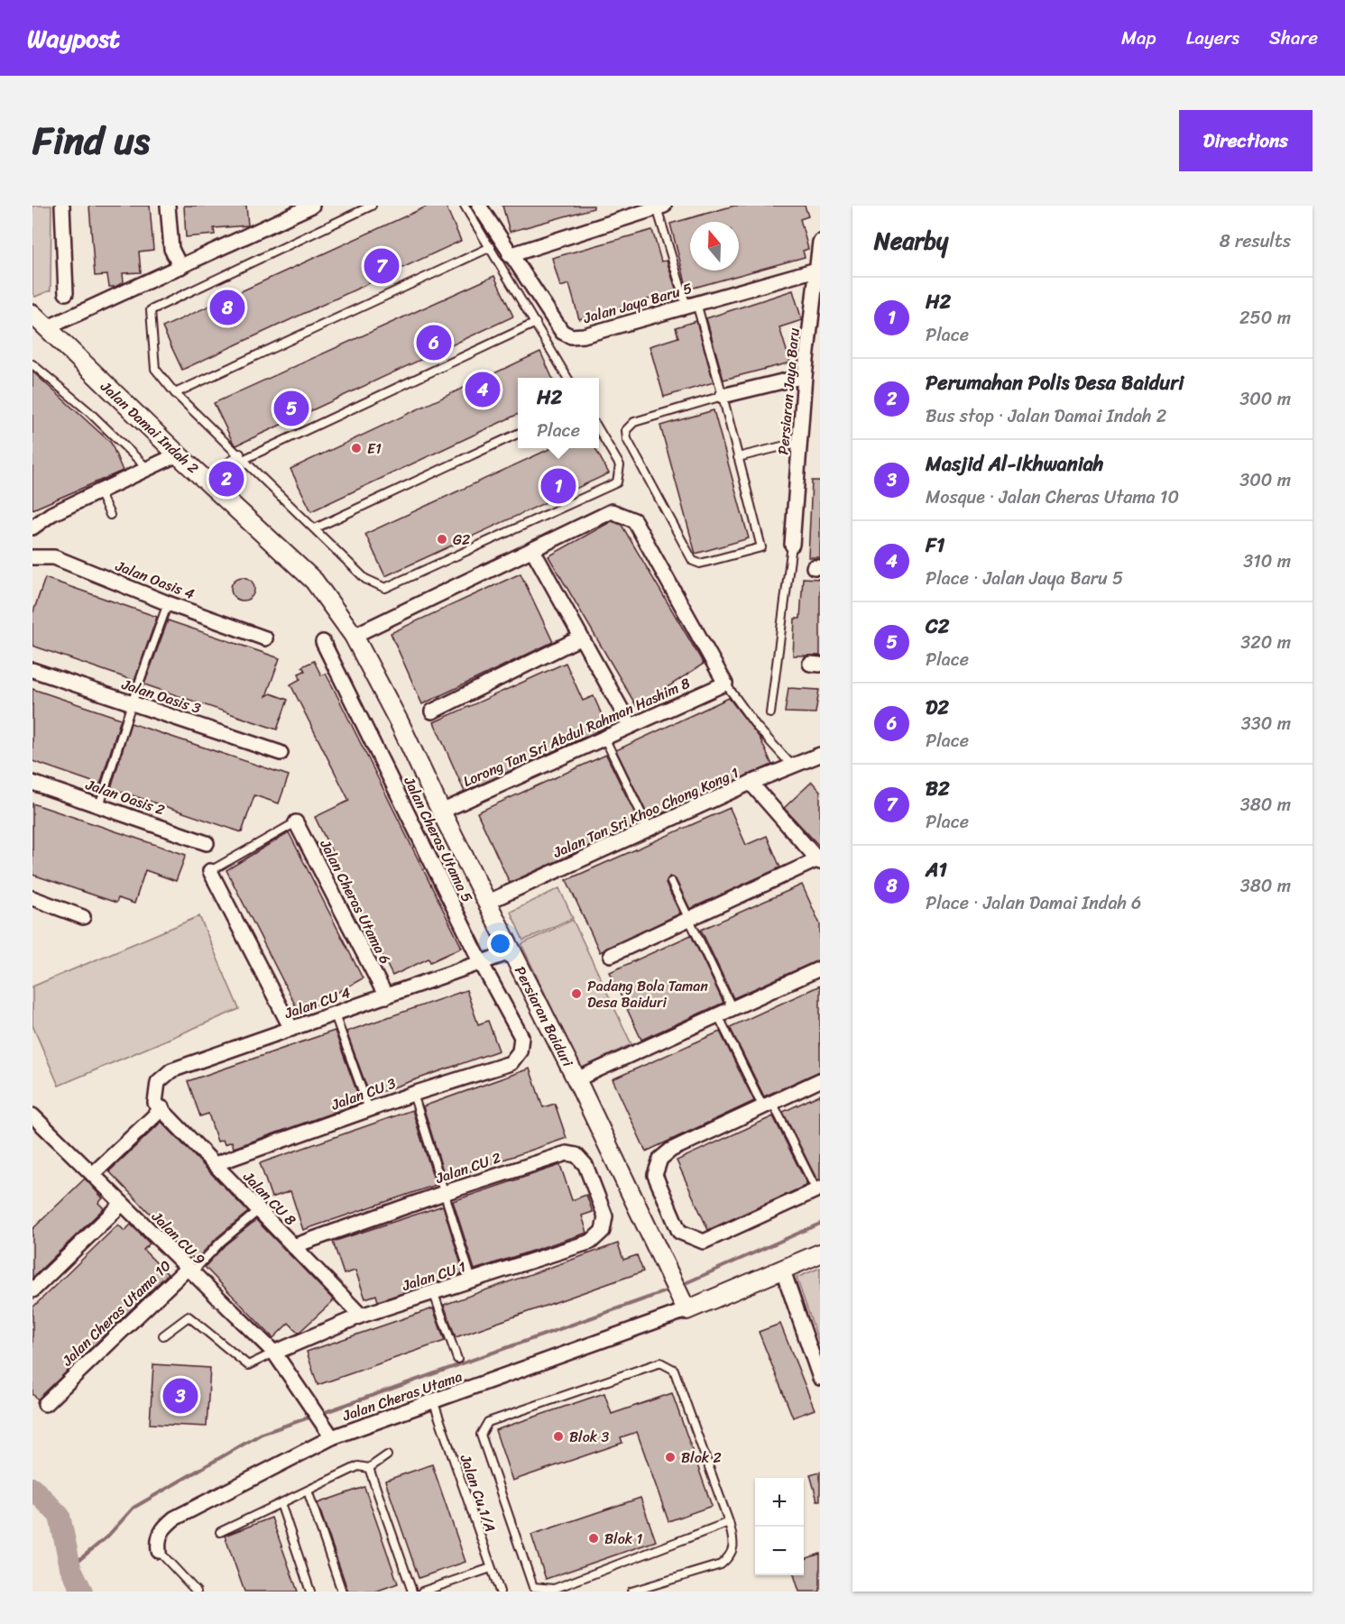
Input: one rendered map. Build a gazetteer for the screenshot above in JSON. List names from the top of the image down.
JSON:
{
  "streets": {
    "street": [
      "Jalan Jaya Baru 5",
      "Persiaran Jaya Baru",
      "Jalan Damai Indah 2",
      "Jalan Oasis 4",
      "Jalan Oasis 3",
      "Lorong Tan Sri Abdul Rahman Hashim 8",
      "Jalan Oasis 2",
      "Jalan Tan Sri Khoo Chong Kong 1",
      "Jalan Cheras Utama 5",
      "Jalan Cheras Utama 6",
      "Jalan CU 4",
      "Persiaran Baiduri",
      "Jalan CU 3",
      "Jalan CU 2",
      "Jalan CU 8",
      "Jalan CU 9",
      "Jalan CU 1",
      "Jalan Cheras Utama 10",
      "Jalan Cheras Utama"
    ],
    "lane": ["Jalan Cu 1/A"]
  },
  "crossings": [
    ["Jalan Jaya Baru 5", "Persiaran Jaya Baru"],
    ["Jalan Damai Indah 2", "Persiaran Baiduri"],
    ["Lorong Tan Sri Abdul Rahman Hashim 8", "Persiaran Baiduri"],
    ["Jalan Tan Sri Khoo Chong Kong 1", "Persiaran Baiduri"],
    ["Jalan Cheras Utama 5", "Jalan CU 4"],
    ["Jalan Cheras Utama 5", "Jalan CU 3"],
    ["Jalan Cheras Utama 6", "Jalan CU 4"],
    ["Jalan CU 4", "Persiaran Baiduri"],
    ["Jalan CU 4", "Jalan CU 8"],
    ["Persiaran Baiduri", "Jalan Cheras Utama"],
    ["Jalan CU 3", "Jalan CU 8"],
    ["Jalan CU 2", "Jalan CU 8"],
    ["Jalan CU 2", "Jalan CU 1"],
    ["Jalan CU 8", "Jalan CU 1"],
    ["Jalan CU 9", "Jalan CU 1"],
    ["Jalan CU 9", "Jalan Cheras Utama 10"],
    ["Jalan CU 9", "Jalan Cheras Utama"],
    ["Jalan Cheras Utama", "Jalan Cu 1/A"]
  ],
  "places": [
    "E1",
    "G2",
    "Padang Bola Taman Desa Baiduri",
    "Blok 3",
    "Blok 2",
    "Blok 1"
  ],
  "north": "top",
  "page": {
    "header": "Waypost",
    "nav": ["Map", "Layers", "Share"],
    "title": "Find us",
    "buttons": "Directions",
    "heading": ["Nearby", "8 results"],
    "pins": [
      "7",
      "8",
      "6",
      "4",
      "5",
      "2",
      "1",
      "3"
    ],
    "list": [
      {
        "mark": "1",
        "name": "H2",
        "note": "Place",
        "value": "250 m"
      },
      {
        "mark": "2",
        "name": "Perumahan Polis Desa Baiduri",
        "note": "Bus stop · Jalan Damai Indah 2",
        "value": "300 m"
      },
      {
        "mark": "3",
        "name": "Masjid Al-Ikhwaniah",
        "note": "Mosque · Jalan Cheras Utama 10",
        "value": "300 m"
      },
      {
        "mark": "4",
        "name": "F1",
        "note": "Place · Jalan Jaya Baru 5",
        "value": "310 m"
      },
      {
        "mark": "5",
        "name": "C2",
        "note": "Place",
        "value": "320 m"
      },
      {
        "mark": "6",
        "name": "D2",
        "note": "Place",
        "value": "330 m"
      },
      {
        "mark": "7",
        "name": "B2",
        "note": "Place",
        "value": "380 m"
      },
      {
        "mark": "8",
        "name": "A1",
        "note": "Place · Jalan Damai Indah 6",
        "value": "380 m"
      }
    ],
    "popup": ["H2", "Place"],
    "map_buttons": ["+", "−"]
  }
}
